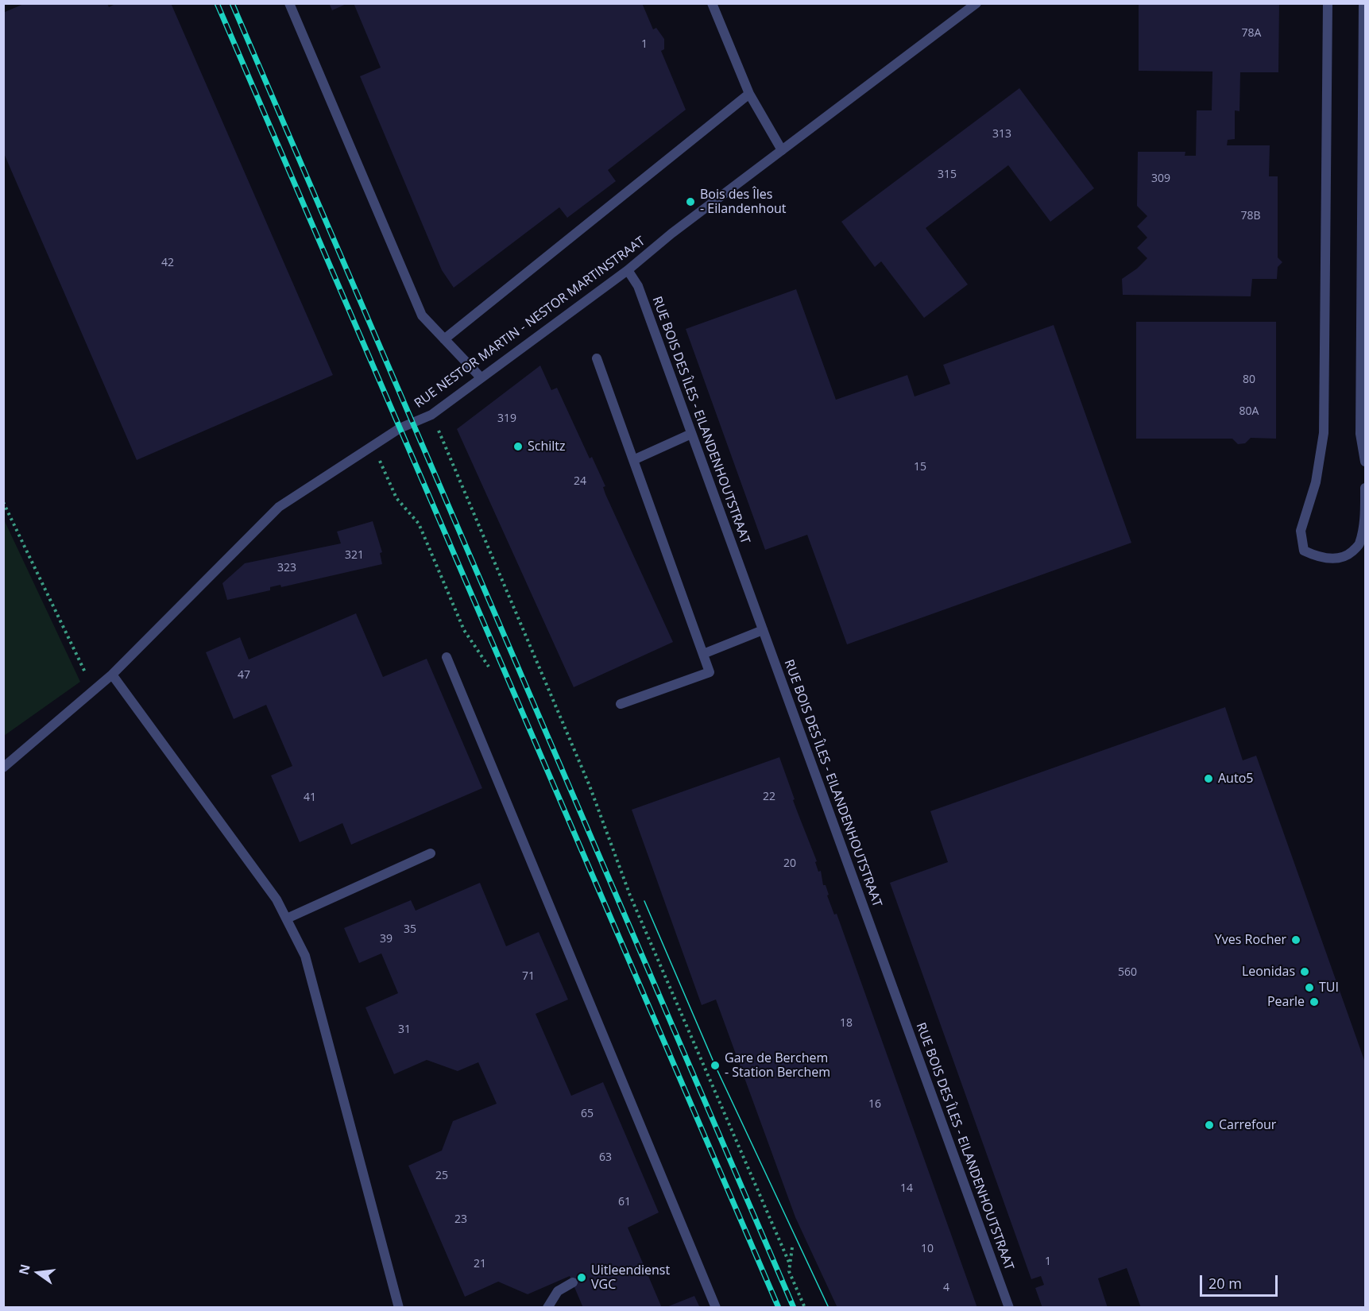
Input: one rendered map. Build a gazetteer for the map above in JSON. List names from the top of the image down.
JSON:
{
  "streets": {
    "street": ["RUE NESTOR MARTIN - NESTOR MARTINSTRAAT", "RUE BOIS DES ÎLES - EILANDENHOUTSTRAAT"]
  },
  "crossings": [
    ["RUE NESTOR MARTIN - NESTOR MARTINSTRAAT", "RUE BOIS DES ÎLES - EILANDENHOUTSTRAAT"]
  ],
  "places": [
    "Bois des Îles - Eilandenhout",
    "Schiltz",
    "Auto5",
    "Yves Rocher",
    "Leonidas",
    "TUI",
    "Pearle",
    "Gare de Berchem - Station Berchem",
    "Carrefour",
    "Uitleendienst VGC"
  ],
  "house_numbers": [
    "78A",
    "1",
    "313",
    "315",
    "309",
    "78B",
    "42",
    "80",
    "80A",
    "319",
    "15",
    "24",
    "321",
    "323",
    "47",
    "22",
    "41",
    "20",
    "35",
    "39",
    "560",
    "71",
    "18",
    "31",
    "16",
    "65",
    "63",
    "25",
    "14",
    "61",
    "23",
    "10",
    "1",
    "21",
    "4"
  ],
  "scale_bar": "20 m",
  "north": "left"
}
